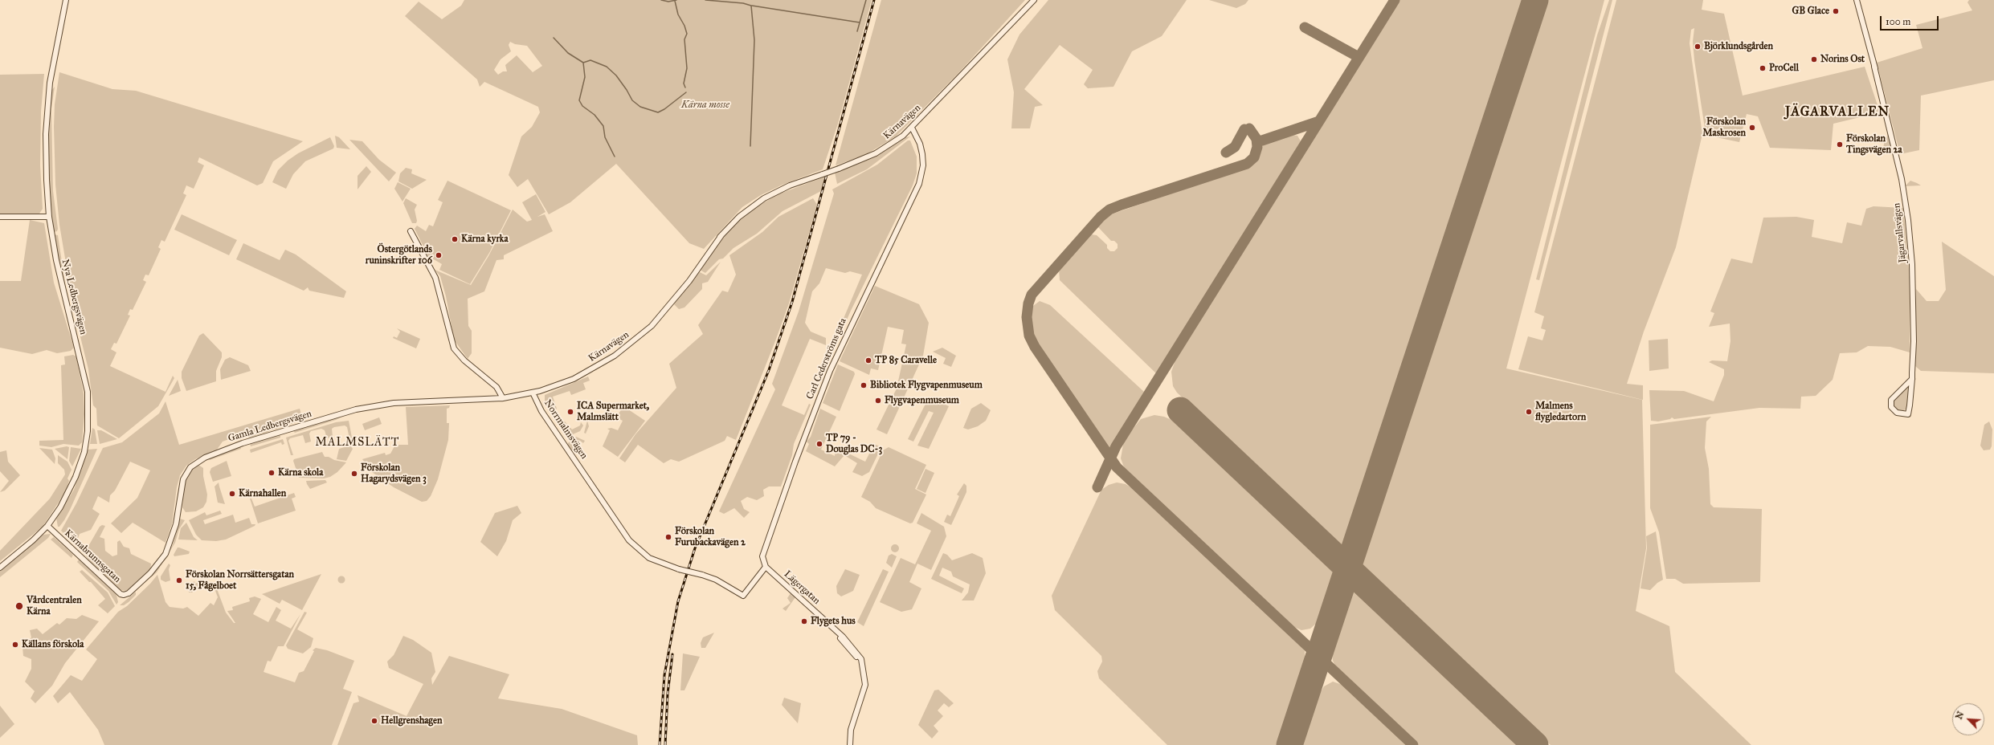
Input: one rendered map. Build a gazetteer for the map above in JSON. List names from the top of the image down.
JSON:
{
  "streets": {
    "street": [
      "Kärnavägen",
      "Jägarvallsvägen",
      "Nya Ledbergsvägen",
      "Carl Cederströms gata",
      "Gamla Ledbergsvägen",
      "Norrmalmsvägen",
      "Kärnabrunnsgatan",
      "Lägergatan"
    ]
  },
  "crossings": [
    ["Kärnavägen", "Carl Cederströms gata"],
    ["Kärnavägen", "Norrmalmsvägen"],
    ["Nya Ledbergsvägen", "Kärnabrunnsgatan"],
    ["Carl Cederströms gata", "Norrmalmsvägen"],
    ["Carl Cederströms gata", "Lägergatan"],
    ["Gamla Ledbergsvägen", "Norrmalmsvägen"],
    ["Gamla Ledbergsvägen", "Kärnabrunnsgatan"],
    ["Norrmalmsvägen", "Lägergatan"]
  ],
  "districts": ["JÄGARVALLEN", "MALMSLÄTT"],
  "parks": ["Kärna mosse"],
  "places": [
    "GB Glace",
    "Björklundsgården",
    "Norins Ost",
    "ProCell",
    "Förskolan Maskrosen",
    "Förskolan Tingsvägen 2a",
    "Kärna kyrka",
    "Östergötlands runinskrifter 106",
    "TP 85 Caravelle",
    "Bibliotek Flygvapenmuseum",
    "Flygvapenmuseum",
    "ICA Supermarket, Malmslätt",
    "Malmens flygledartorn",
    "TP 79 - Douglas DC-3",
    "Kärna skola",
    "Förskolan Hagarydsvägen 3",
    "Kärnahallen",
    "Förskolan Furubackavägen 2",
    "Förskolan Norrsättersgatan 15, Fågelboet",
    "Vårdcentralen Kärna",
    "Flygets hus",
    "Källans förskola",
    "Hellgrenshagen"
  ],
  "scale_bar": "100 m",
  "north": "top left"
}
